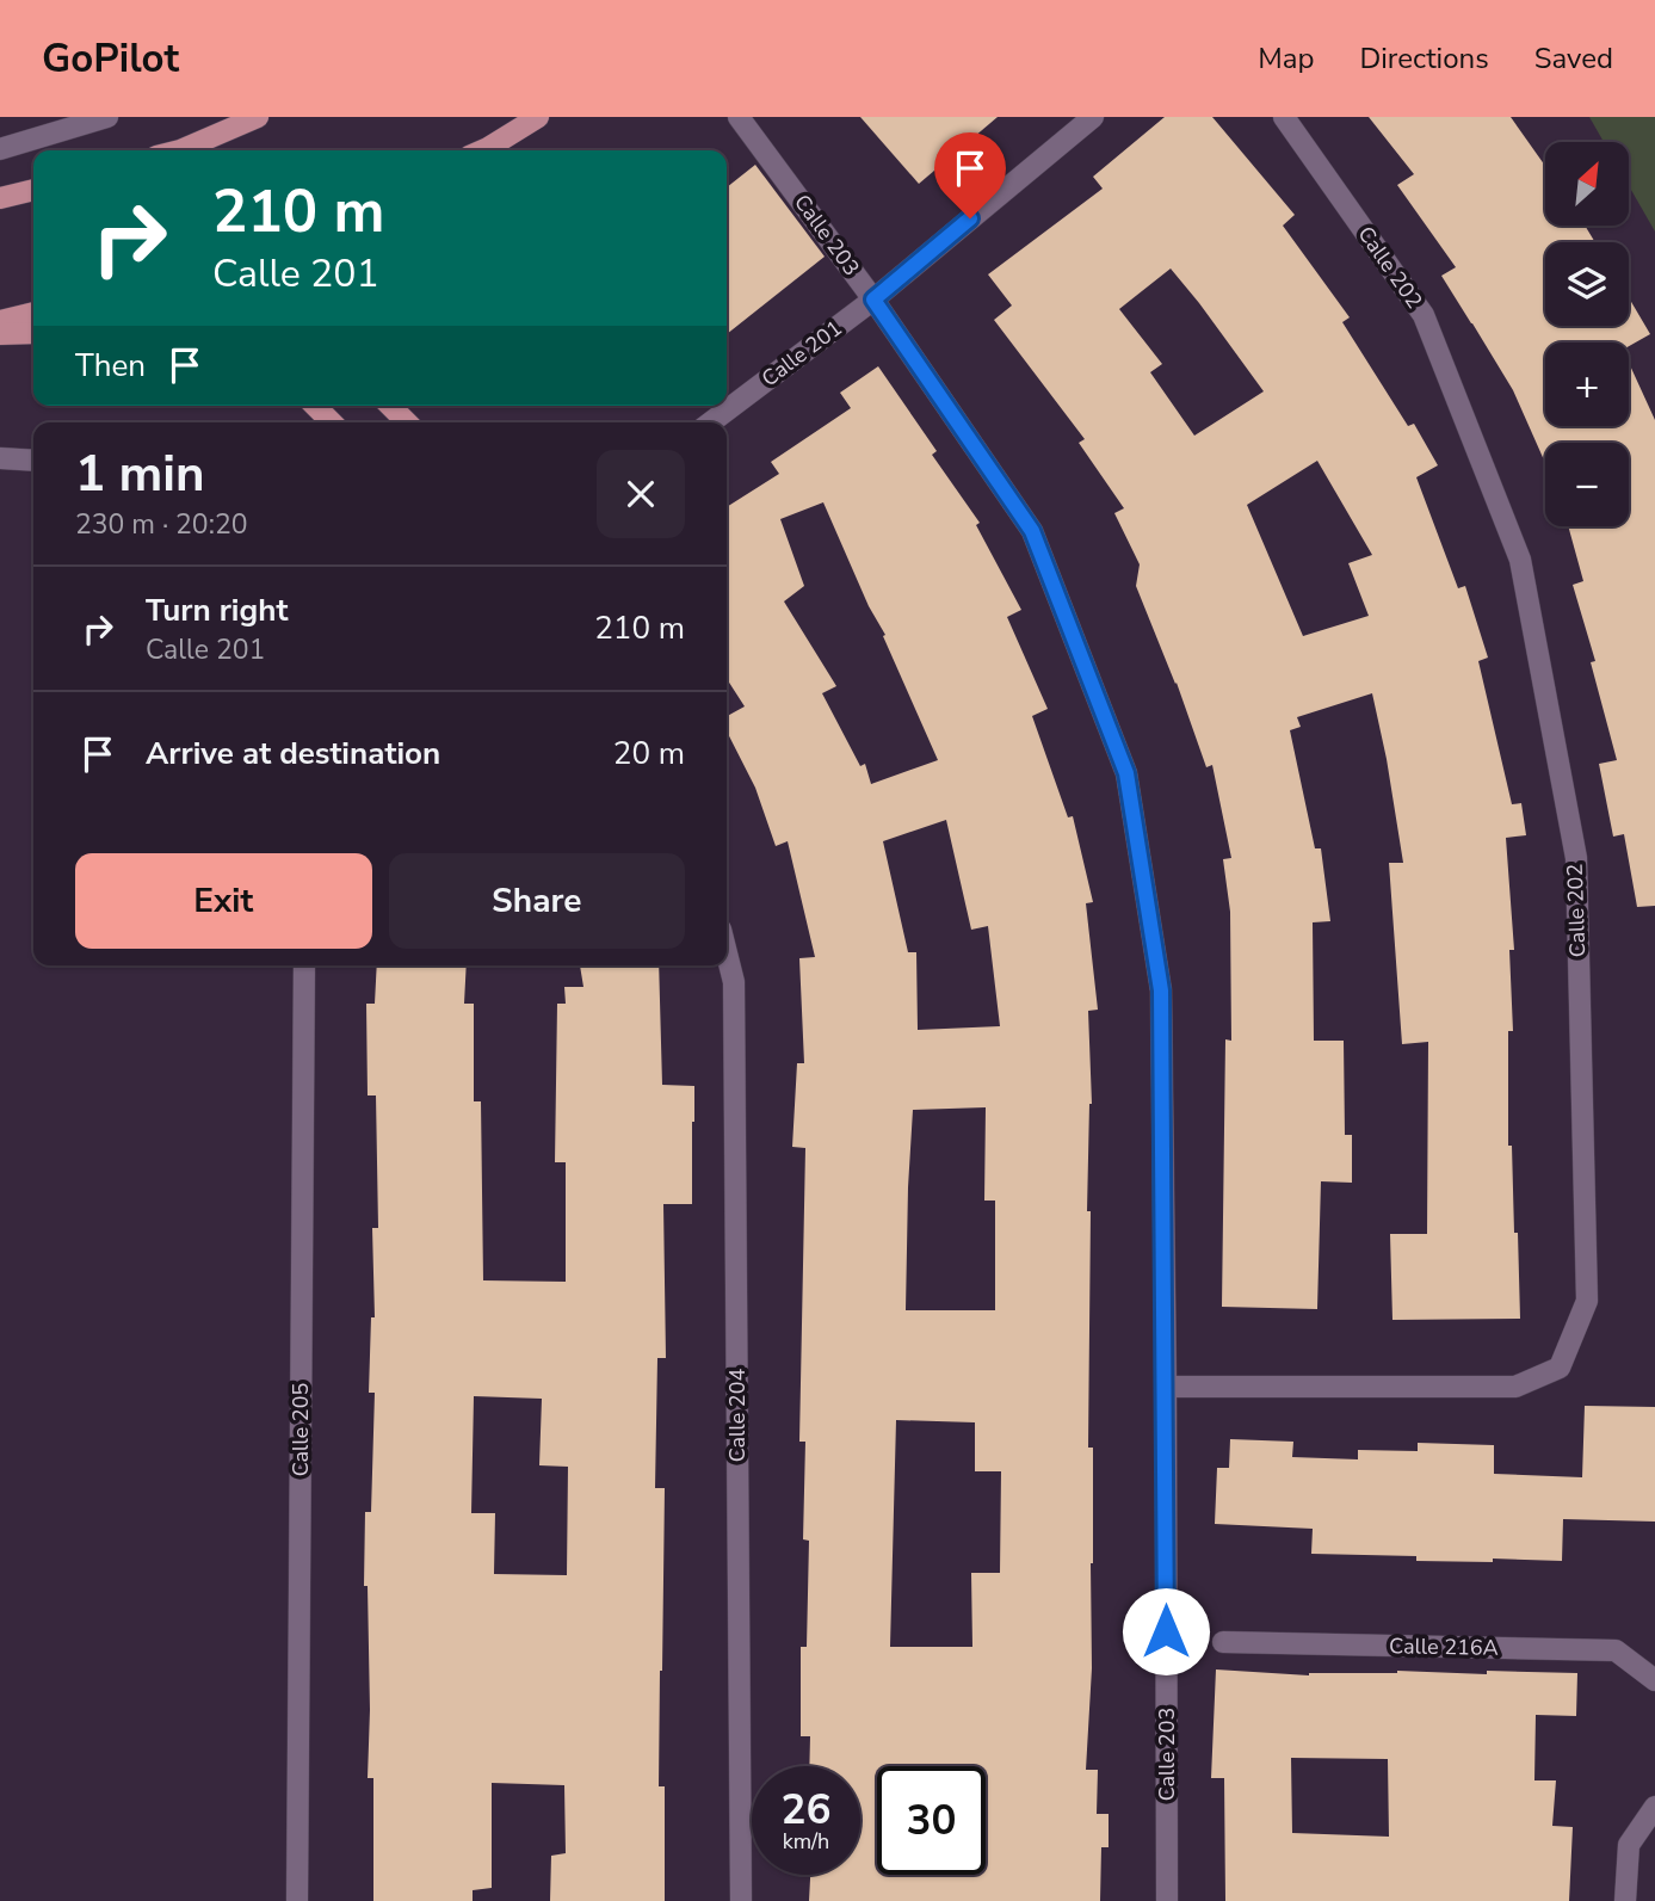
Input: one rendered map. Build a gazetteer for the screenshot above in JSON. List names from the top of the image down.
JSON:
{
  "streets": {
    "street": [
      "Calle 203",
      "Calle 202",
      "Calle 201",
      "Calle 204",
      "Calle 205",
      "Calle 216A"
    ]
  },
  "crossings": [
    ["Calle 203", "Calle 202"],
    ["Calle 203", "Calle 201"]
  ],
  "north": "top right",
  "page": {
    "header": "GoPilot",
    "nav": ["Map", "Directions", "Saved"],
    "map_buttons": ["+", "−"],
    "turn": ["210 m", "Calle 201"],
    "then": "Then",
    "heading": ["1 min", "230 m · 20:20"],
    "list": [
      {
        "name": "Turn right",
        "note": "Calle 201",
        "value": "210 m"
      },
      {
        "name": "Arrive at destination",
        "value": "20 m"
      }
    ],
    "buttons": ["Exit", "Share"],
    "speed": "26 km/h",
    "limit": "30"
  }
}
